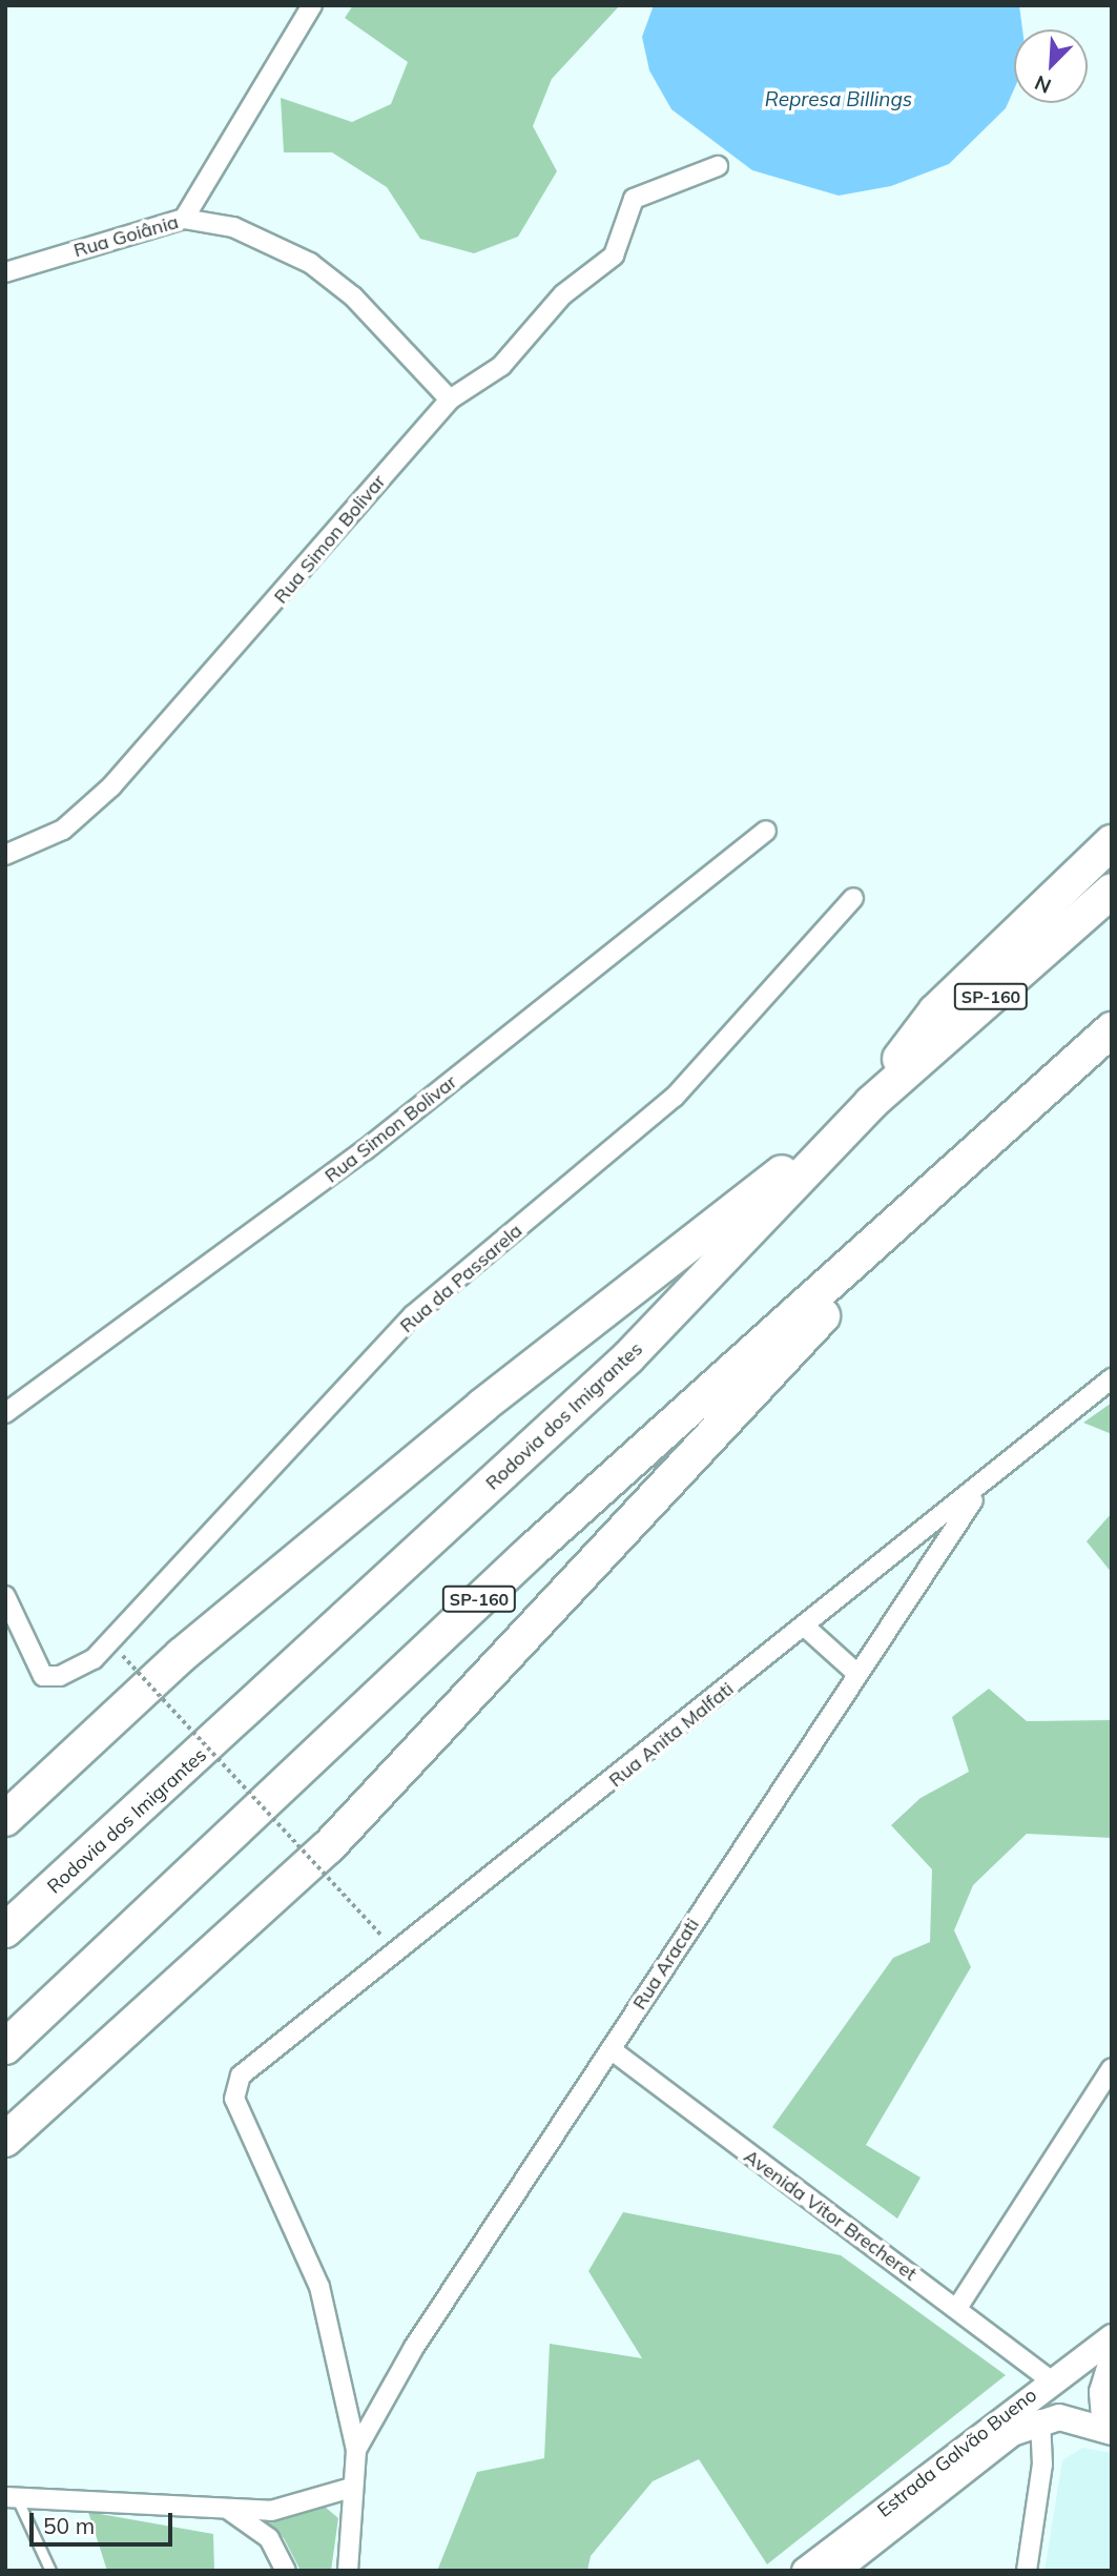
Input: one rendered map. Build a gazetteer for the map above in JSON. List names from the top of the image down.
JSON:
{
  "streets": {
    "highway": ["SP-160", "Rodovia dos Imigrantes"],
    "main road": ["Estrada Galvão Bueno"],
    "street": [
      "Rua Goiânia",
      "Rua Simon Bolivar",
      "Rua da Passarela",
      "Rua Anita Malfati",
      "Rua Aracati",
      "Avenida Vitor Brecheret"
    ]
  },
  "crossings": [
    ["Rua Goiânia", "Rua Simon Bolivar"],
    ["Rua Anita Malfati", "Rua Aracati"],
    ["Rua Aracati", "Avenida Vitor Brecheret"],
    ["Avenida Vitor Brecheret", "Estrada Galvão Bueno"]
  ],
  "water": ["Represa Billings"],
  "scale_bar": "50 m",
  "north": "bottom left"
}
